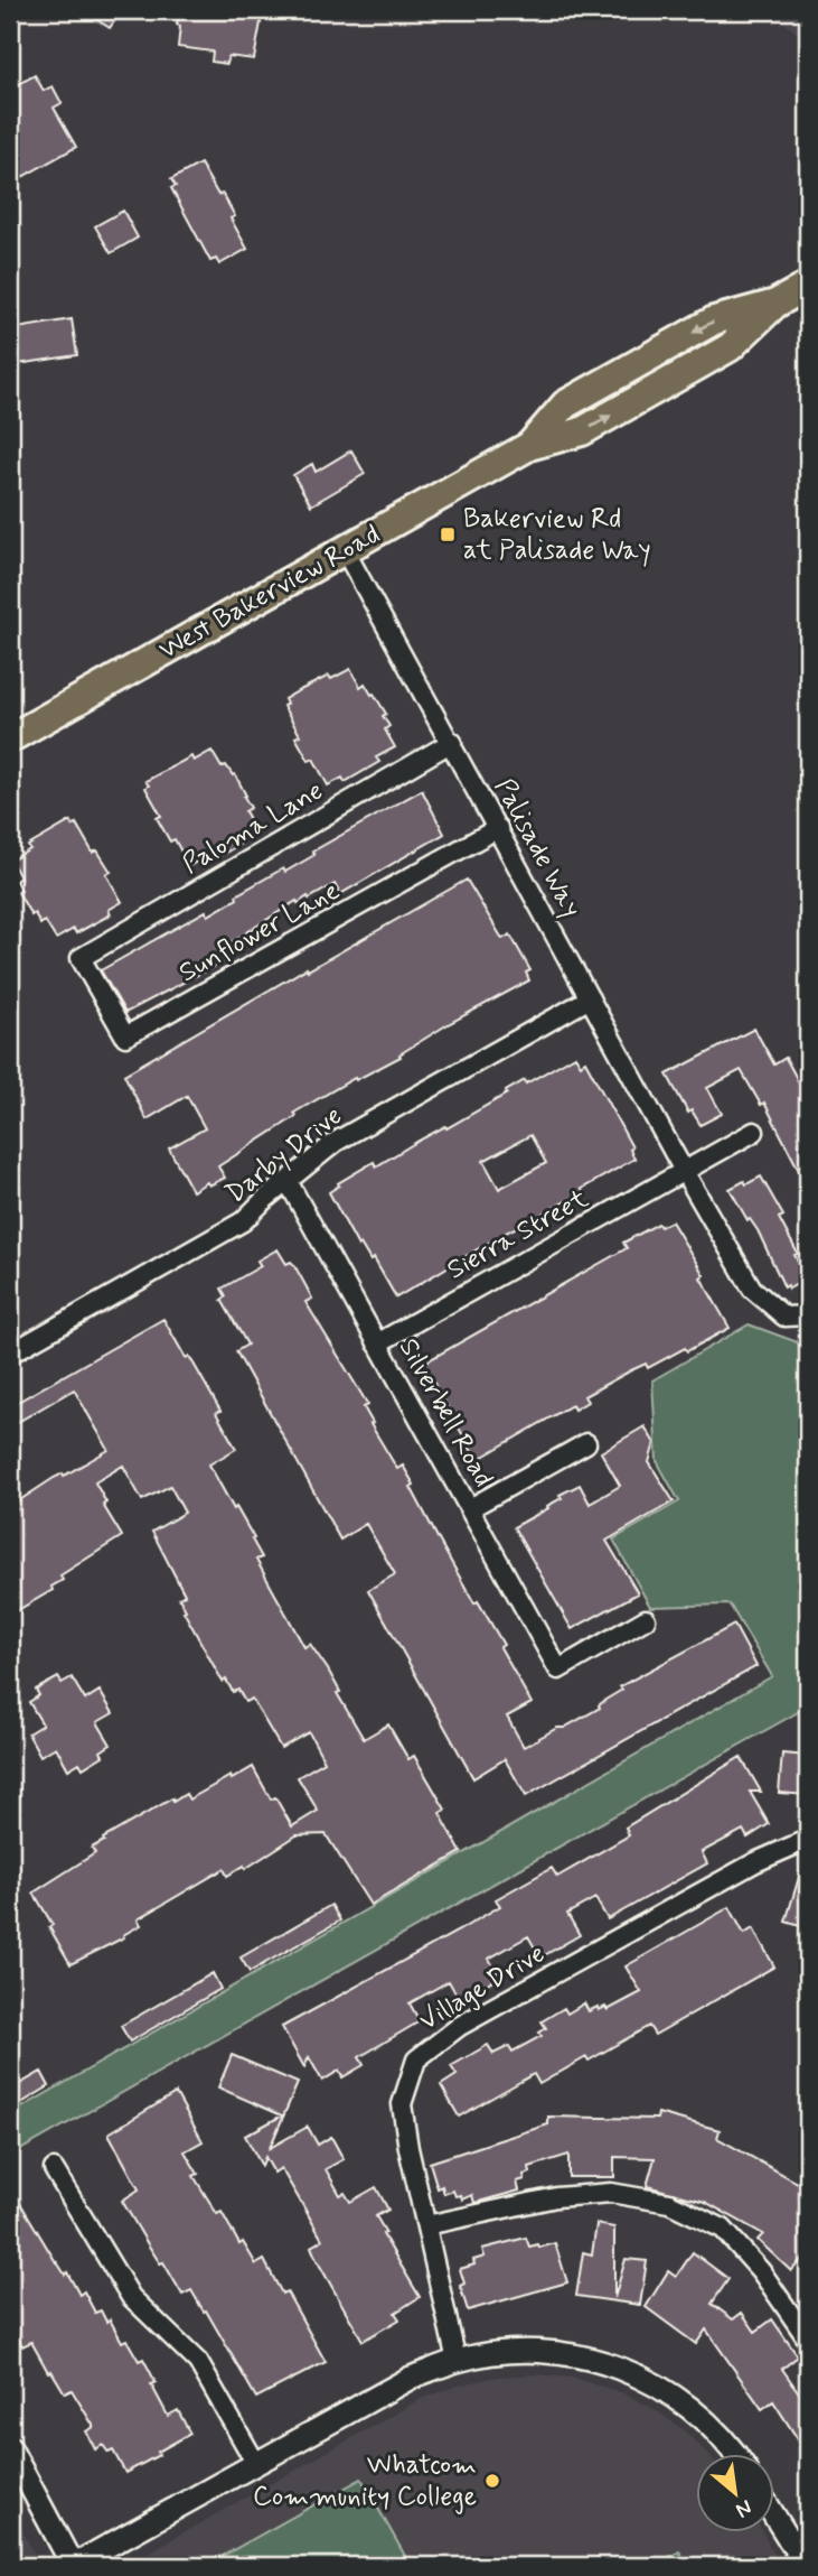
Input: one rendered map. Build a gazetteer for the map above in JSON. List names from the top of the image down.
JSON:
{
  "streets": {
    "main road": ["West Bakerview Road"],
    "street": [
      "Paloma Lane",
      "Palisade Way",
      "Sunflower Lane",
      "Darby Drive",
      "Sierra Street",
      "Silverbell Road",
      "Village Drive"
    ]
  },
  "crossings": [
    ["West Bakerview Road", "Palisade Way"],
    ["Paloma Lane", "Palisade Way"],
    ["Paloma Lane", "Sunflower Lane"],
    ["Palisade Way", "Sunflower Lane"],
    ["Palisade Way", "Darby Drive"],
    ["Palisade Way", "Sierra Street"],
    ["Darby Drive", "Silverbell Road"],
    ["Sierra Street", "Silverbell Road"]
  ],
  "places": {
    "transit": ["Bakerview Rd at Palisade Way"],
    "other": ["Whatcom Community College"]
  },
  "north": "bottom right"
}
